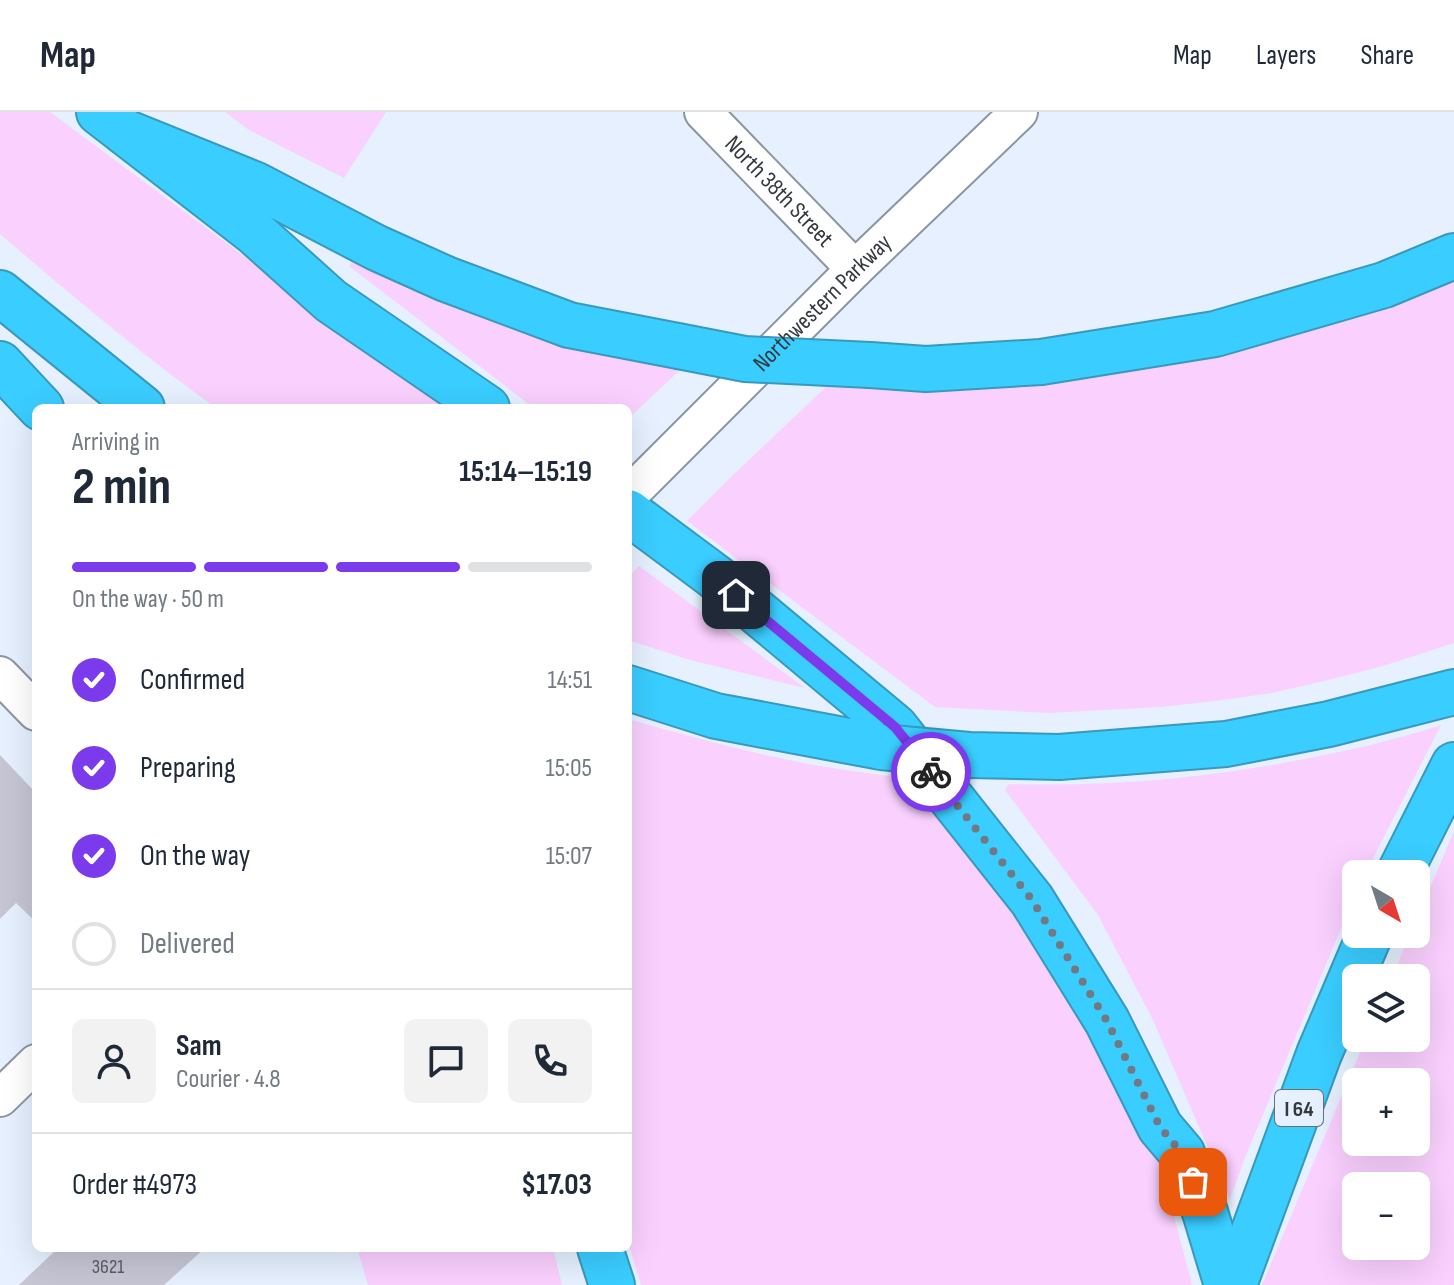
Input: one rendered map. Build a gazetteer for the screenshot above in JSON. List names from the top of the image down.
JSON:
{
  "streets": {
    "highway": ["I 64"],
    "street": ["North 38th Street", "Northwestern Parkway"]
  },
  "crossings": [
    ["North 38th Street", "Northwestern Parkway"]
  ],
  "house_numbers": ["3621"],
  "north": "bottom right",
  "page": {
    "header": "Map",
    "nav": ["Map", "Layers", "Share"],
    "heading": ["2 min", "Arriving in", "15:14–15:19"],
    "panel": [
      "Sam",
      "Courier · 4.8",
      "Order #4973",
      "$17.03"
    ],
    "bar": "On the way · 50 m",
    "list": [
      ["Confirmed", "14:51"],
      ["Preparing", "15:05"],
      ["On the way", "15:07"],
      "Delivered"
    ],
    "map_buttons": ["+", "−"]
  }
}
